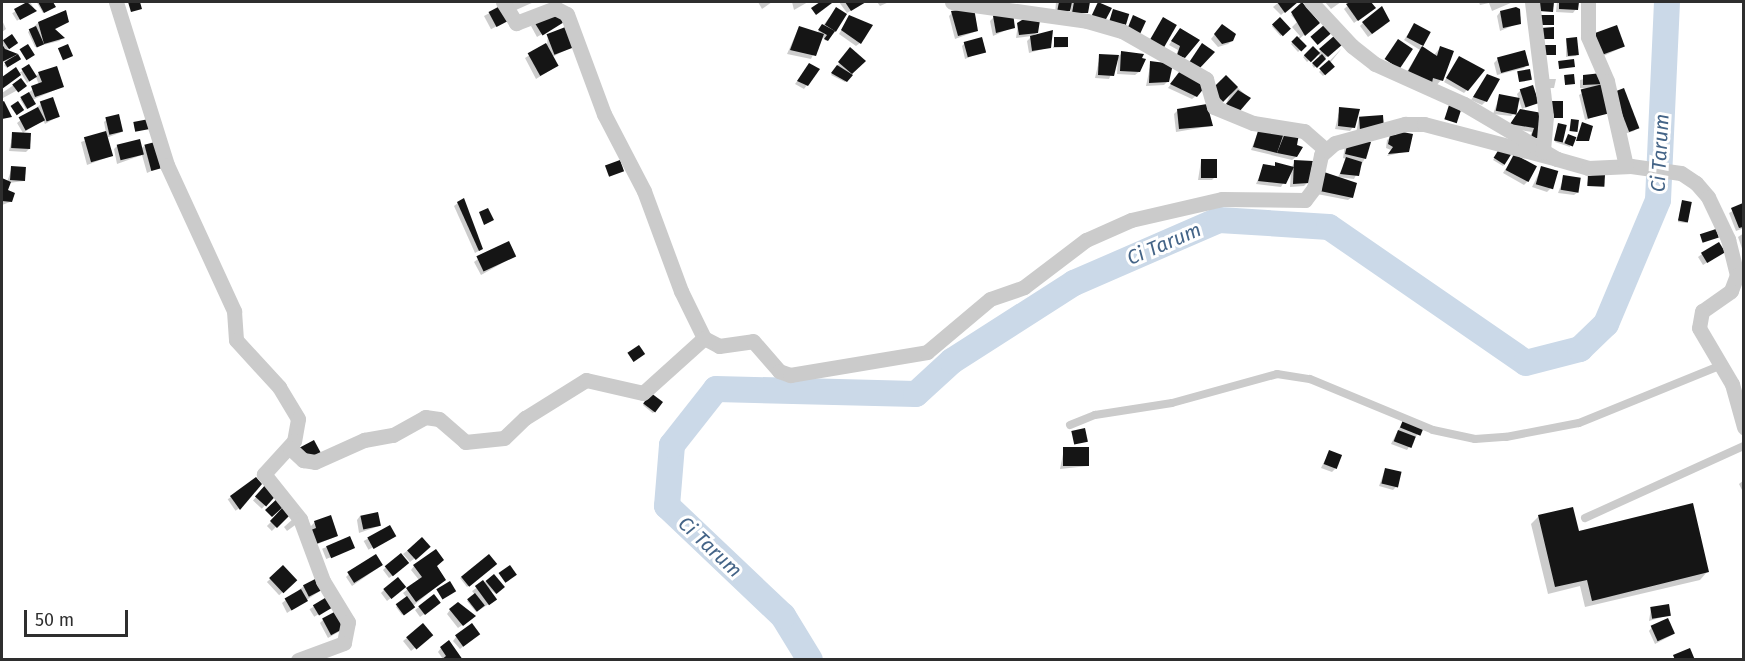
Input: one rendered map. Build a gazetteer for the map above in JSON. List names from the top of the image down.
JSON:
{
  "water": ["Ci Tarum"],
  "scale_bar": "50 m"
}
